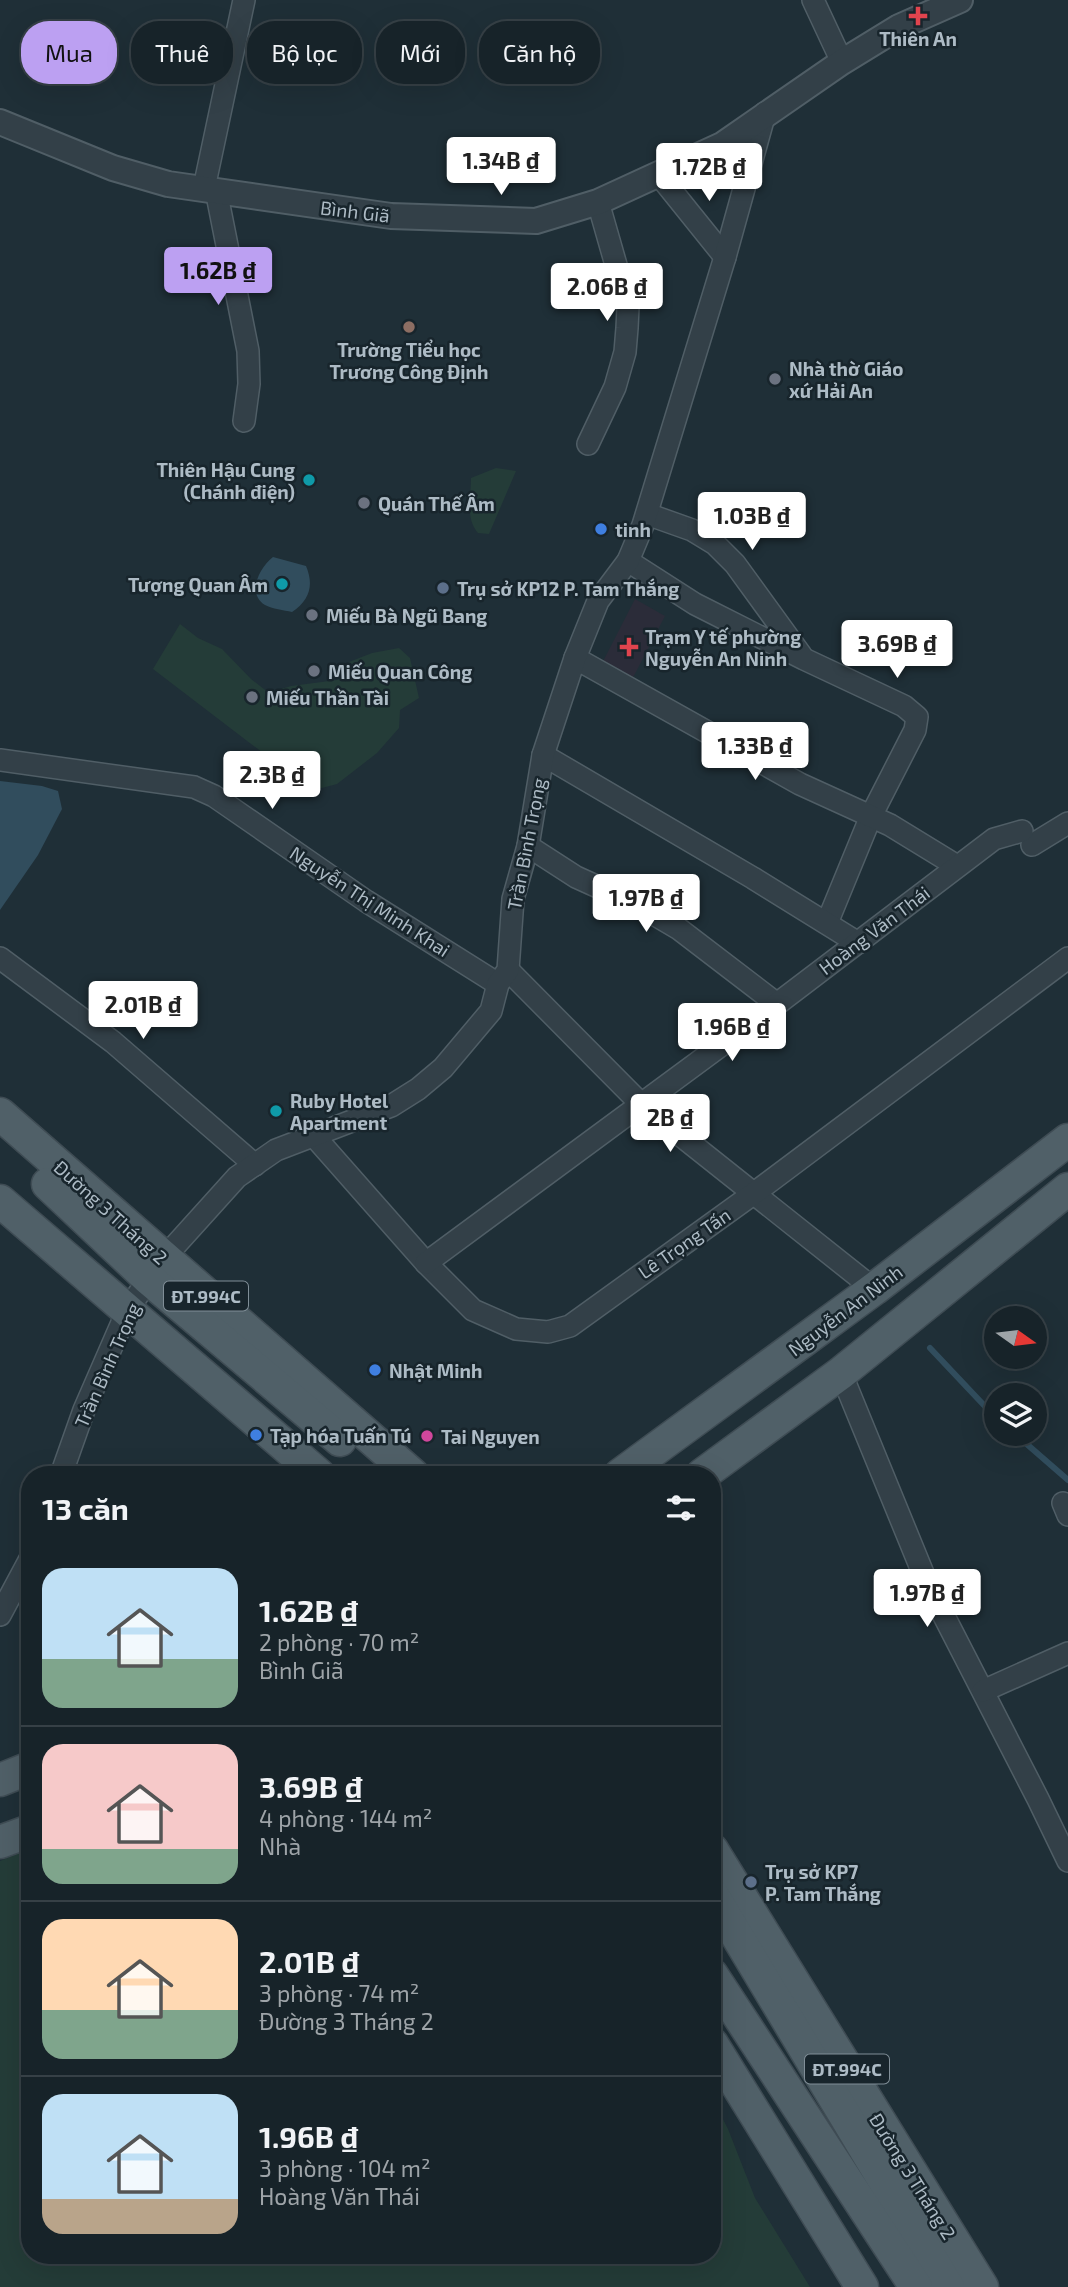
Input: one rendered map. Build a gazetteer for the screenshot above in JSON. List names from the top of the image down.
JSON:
{
  "streets": {
    "main road": ["Đường 3 Tháng 2", "ĐT.994C", "Nguyễn An Ninh"],
    "street": [
      "Bình Giã",
      "Trần Bình Trọng",
      "Nguyễn Thị Minh Khai",
      "Hoàng Văn Thái",
      "Lê Trọng Tấn"
    ]
  },
  "crossings": [
    ["Bình Giã", "Trần Bình Trọng"],
    ["Trần Bình Trọng", "Nguyễn Thị Minh Khai"],
    ["Trần Bình Trọng", "Đường 3 Tháng 2"],
    ["Trần Bình Trọng", "Lê Trọng Tấn"],
    ["Trần Bình Trọng", "ĐT.994C"],
    ["Nguyễn Thị Minh Khai", "Hoàng Văn Thái"],
    ["Nguyễn Thị Minh Khai", "Lê Trọng Tấn"],
    ["Nguyễn Thị Minh Khai", "Nguyễn An Ninh"],
    ["Hoàng Văn Thái", "Lê Trọng Tấn"]
  ],
  "places": {
    "health": ["Thiên An", "Trạm Y tế phường Nguyễn An Ninh"],
    "other": [
      "Trường Tiểu học Trương Công Định",
      "Nhà thờ Giáo xứ Hải An",
      "Thiên Hậu Cung (Chánh điện)",
      "Quán Thế Âm",
      "tinh",
      "Tượng Quan Âm",
      "Trụ sở KP12 P. Tam Thắng",
      "Miếu Bà Ngũ Bang",
      "Miếu Quan Công",
      "Miếu Thần Tài",
      "Ruby Hotel Apartment",
      "Nhật Minh",
      "Tạp hóa Tuấn Tú",
      "Tai Nguyen",
      "Trụ sở KP7 P. Tam Thắng"
    ]
  },
  "north": "right",
  "page": {
    "chip": [
      "Mua",
      "Thuê",
      "Bộ lọc",
      "Mới",
      "Căn hộ"
    ],
    "price": [
      "1.34B ₫",
      "1.72B ₫",
      "1.62B ₫",
      "2.06B ₫",
      "1.03B ₫",
      "3.69B ₫",
      "1.33B ₫",
      "2.3B ₫",
      "1.97B ₫",
      "2.01B ₫",
      "1.96B ₫",
      "2B ₫",
      "1.97B ₫"
    ],
    "heading": "13 căn",
    "list": [
      {
        "name": "1.62B ₫",
        "note": "2 phòng · 70 m² · Bình Giã"
      },
      {
        "name": "3.69B ₫",
        "note": "4 phòng · 144 m² · Nhà"
      },
      {
        "name": "2.01B ₫",
        "note": "3 phòng · 74 m² · Đường 3 Tháng 2"
      },
      {
        "name": "1.96B ₫",
        "note": "3 phòng · 104 m² · Hoàng Văn Thái"
      }
    ]
  }
}
